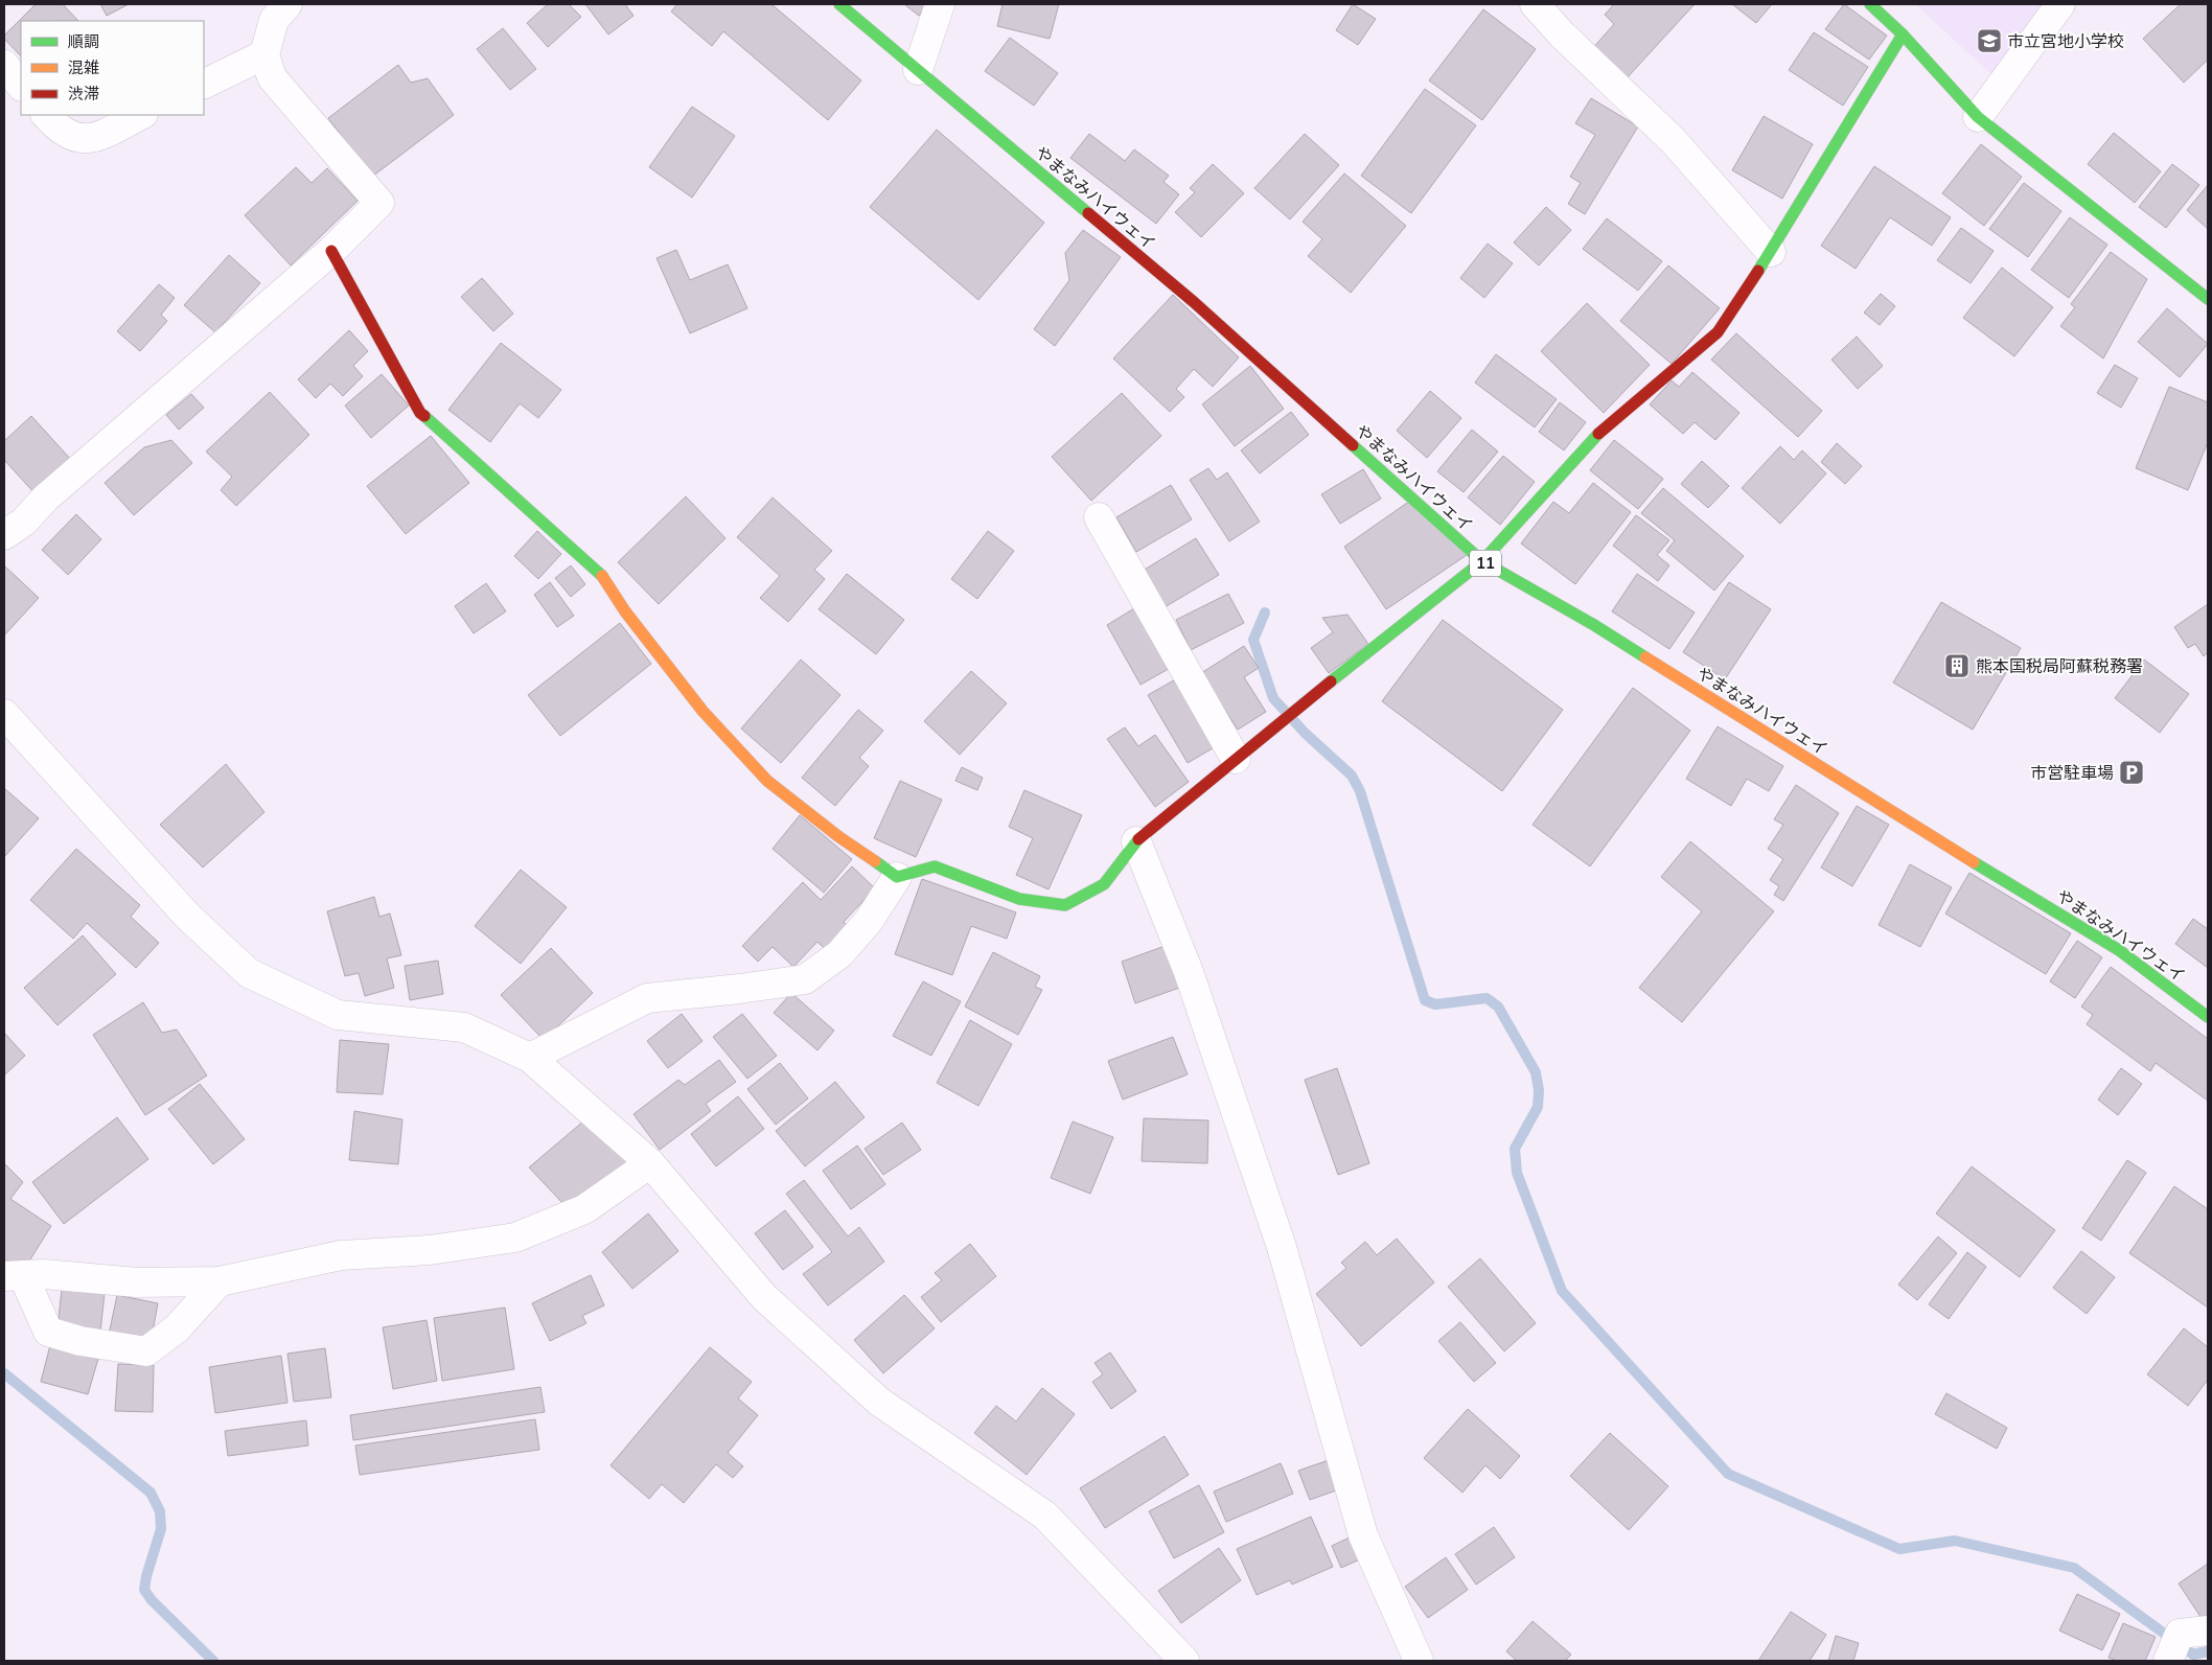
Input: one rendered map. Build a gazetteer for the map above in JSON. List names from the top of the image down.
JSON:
{
  "streets": {
    "street": ["やまなみハイウェイ", "11"]
  },
  "places": {
    "school or university": ["市立宮地小学校"],
    "building": ["熊本国税局阿蘇税務署"],
    "parking": ["市営駐車場"]
  },
  "legend": ["順調", "混雑", "渋滞"]
}
